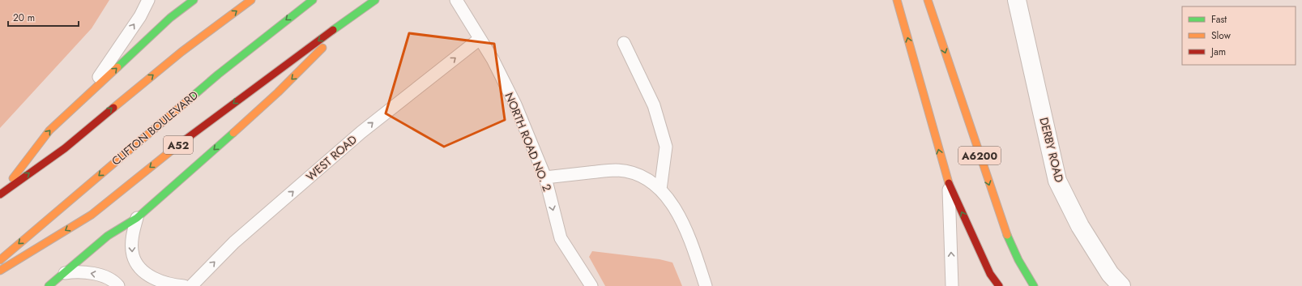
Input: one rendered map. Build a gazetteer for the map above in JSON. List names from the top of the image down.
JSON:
{
  "streets": {
    "main road": ["CLIFTON BOULEVARD", "A52", "A6200"],
    "street": ["DERBY ROAD"],
    "lane": ["NORTH ROAD NO. 2", "WEST ROAD"]
  },
  "crossings": [
    ["NORTH ROAD NO. 2", "WEST ROAD"]
  ],
  "one_way": ["NORTH ROAD NO. 2", "WEST ROAD"],
  "legend": ["Fast", "Slow", "Jam"],
  "scale_bar": "20 m"
}
